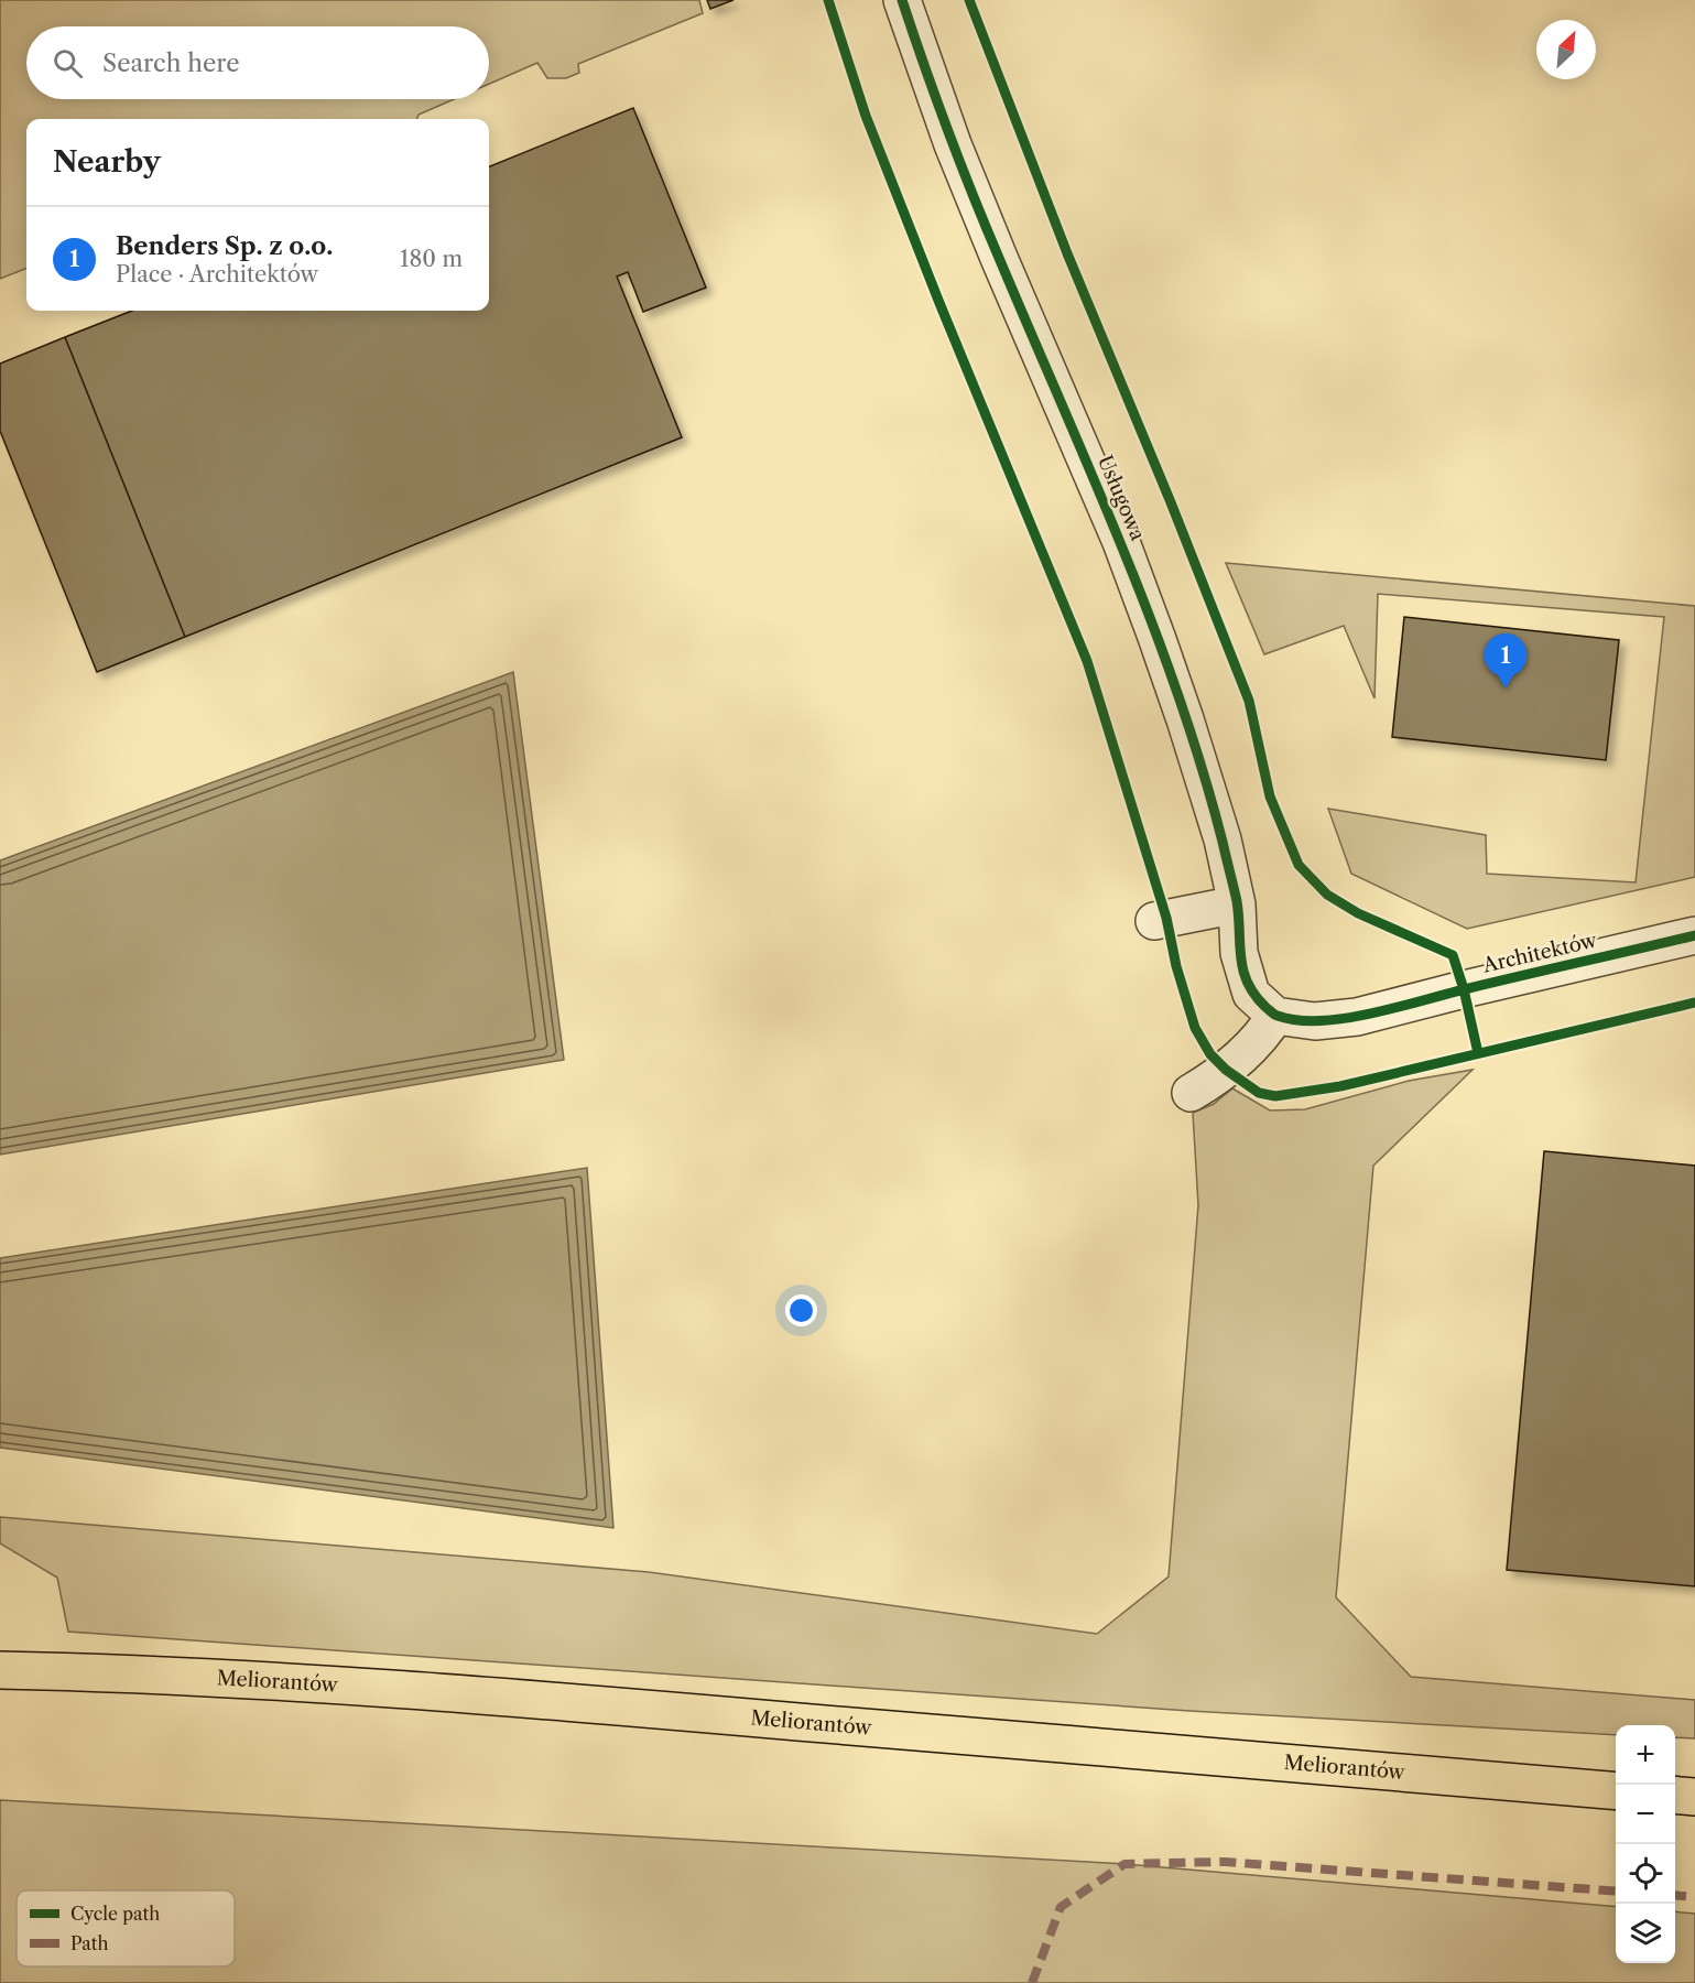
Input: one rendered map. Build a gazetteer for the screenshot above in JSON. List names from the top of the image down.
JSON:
{
  "streets": {
    "main road": ["Meliorantów"],
    "street": ["Usługowa", "Architektów"]
  },
  "crossings": [
    ["Usługowa", "Architektów"]
  ],
  "legend": ["Cycle path", "Path"],
  "north": "top right",
  "page": {
    "search": "Search here",
    "heading": "Nearby",
    "list": [
      {
        "mark": "1",
        "name": "Benders Sp. z o.o.",
        "note": "Place · Architektów",
        "value": "180 m"
      }
    ],
    "pins": "1",
    "map_buttons": ["+", "−"]
  }
}
